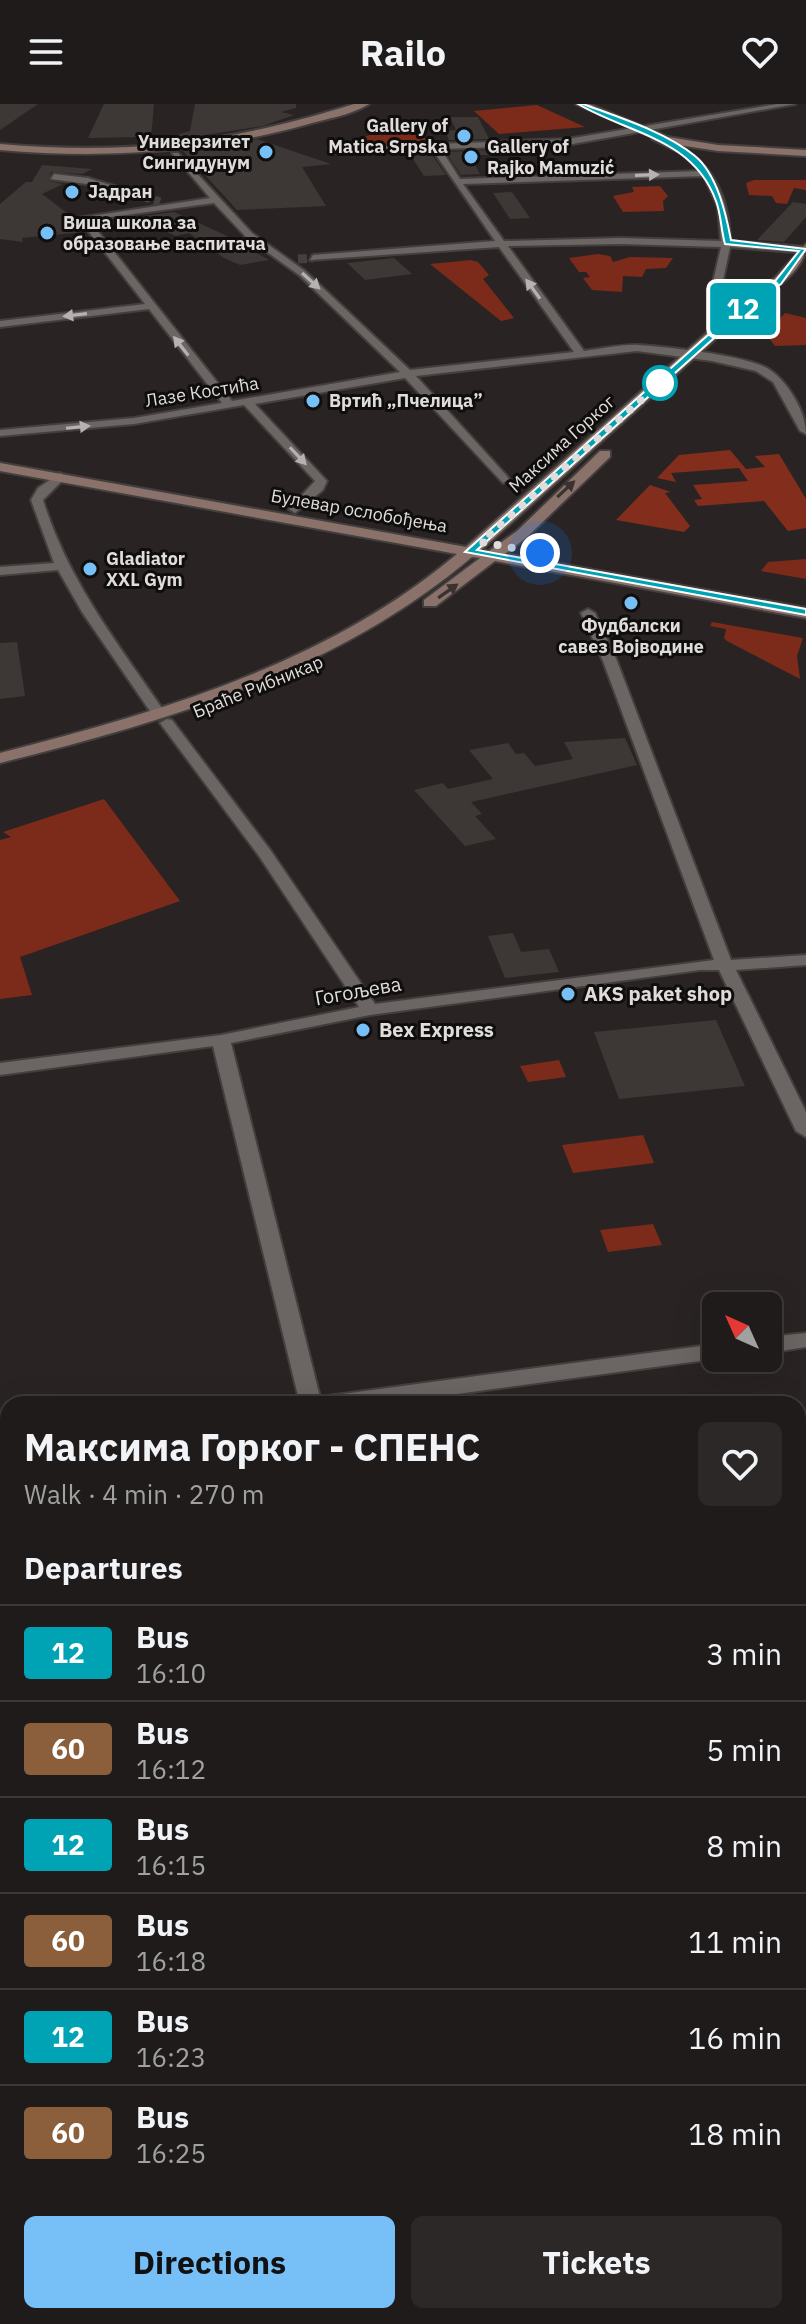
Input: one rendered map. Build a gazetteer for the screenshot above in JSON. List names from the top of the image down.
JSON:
{
  "streets": {
    "street": [
      "Лазе Костића",
      "Максима Горког",
      "Булевар ослобођења",
      "Браће Рибникар",
      "Гогољева"
    ]
  },
  "crossings": [
    ["Лазе Костића", "Максима Горког"],
    ["Максима Горког", "Булевар ослобођења"],
    ["Максима Горког", "Браће Рибникар"],
    ["Булевар ослобођења", "Браће Рибникар"]
  ],
  "places": [
    "Gallery of Matica Srpska",
    "Универзитет Сингидунум",
    "Gallery of Rajko Mamuzić",
    "Јадран",
    "Виша школа за образовање васпитача",
    "Вртић „Пчелица”",
    "Gladiator XXL Gym",
    "Фудбалски савез Војводине",
    "AKS paket shop",
    "Bex Express"
  ],
  "lines": ["bus line 12"],
  "north": "top left",
  "page": {
    "header": "Railo",
    "on_map": "12",
    "heading": [
      ["Максима Горког - СПЕНС", "Walk · 4 min · 270 m"],
      "Departures"
    ],
    "list": [
      {
        "mark": "12",
        "name": "Bus",
        "note": "16:10",
        "value": "3 min"
      },
      {
        "mark": "60",
        "name": "Bus",
        "note": "16:12",
        "value": "5 min"
      },
      {
        "mark": "12",
        "name": "Bus",
        "note": "16:15",
        "value": "8 min"
      },
      {
        "mark": "60",
        "name": "Bus",
        "note": "16:18",
        "value": "11 min"
      },
      {
        "mark": "12",
        "name": "Bus",
        "note": "16:23",
        "value": "16 min"
      },
      {
        "mark": "60",
        "name": "Bus",
        "note": "16:25",
        "value": "18 min"
      }
    ],
    "buttons": ["Directions", "Tickets"]
  }
}
